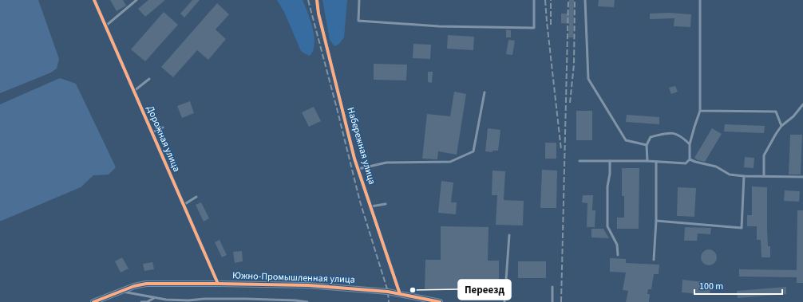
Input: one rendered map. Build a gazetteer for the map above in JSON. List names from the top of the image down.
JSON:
{
  "streets": {
    "street": ["Дорожная улица", "Набережная улица", "Южно-Промышленная улица"]
  },
  "crossings": [
    ["Дорожная улица", "Южно-Промышленная улица"],
    ["Набережная улица", "Южно-Промышленная улица"]
  ],
  "places": ["Переезд"],
  "scale_bar": "100 m"
}
